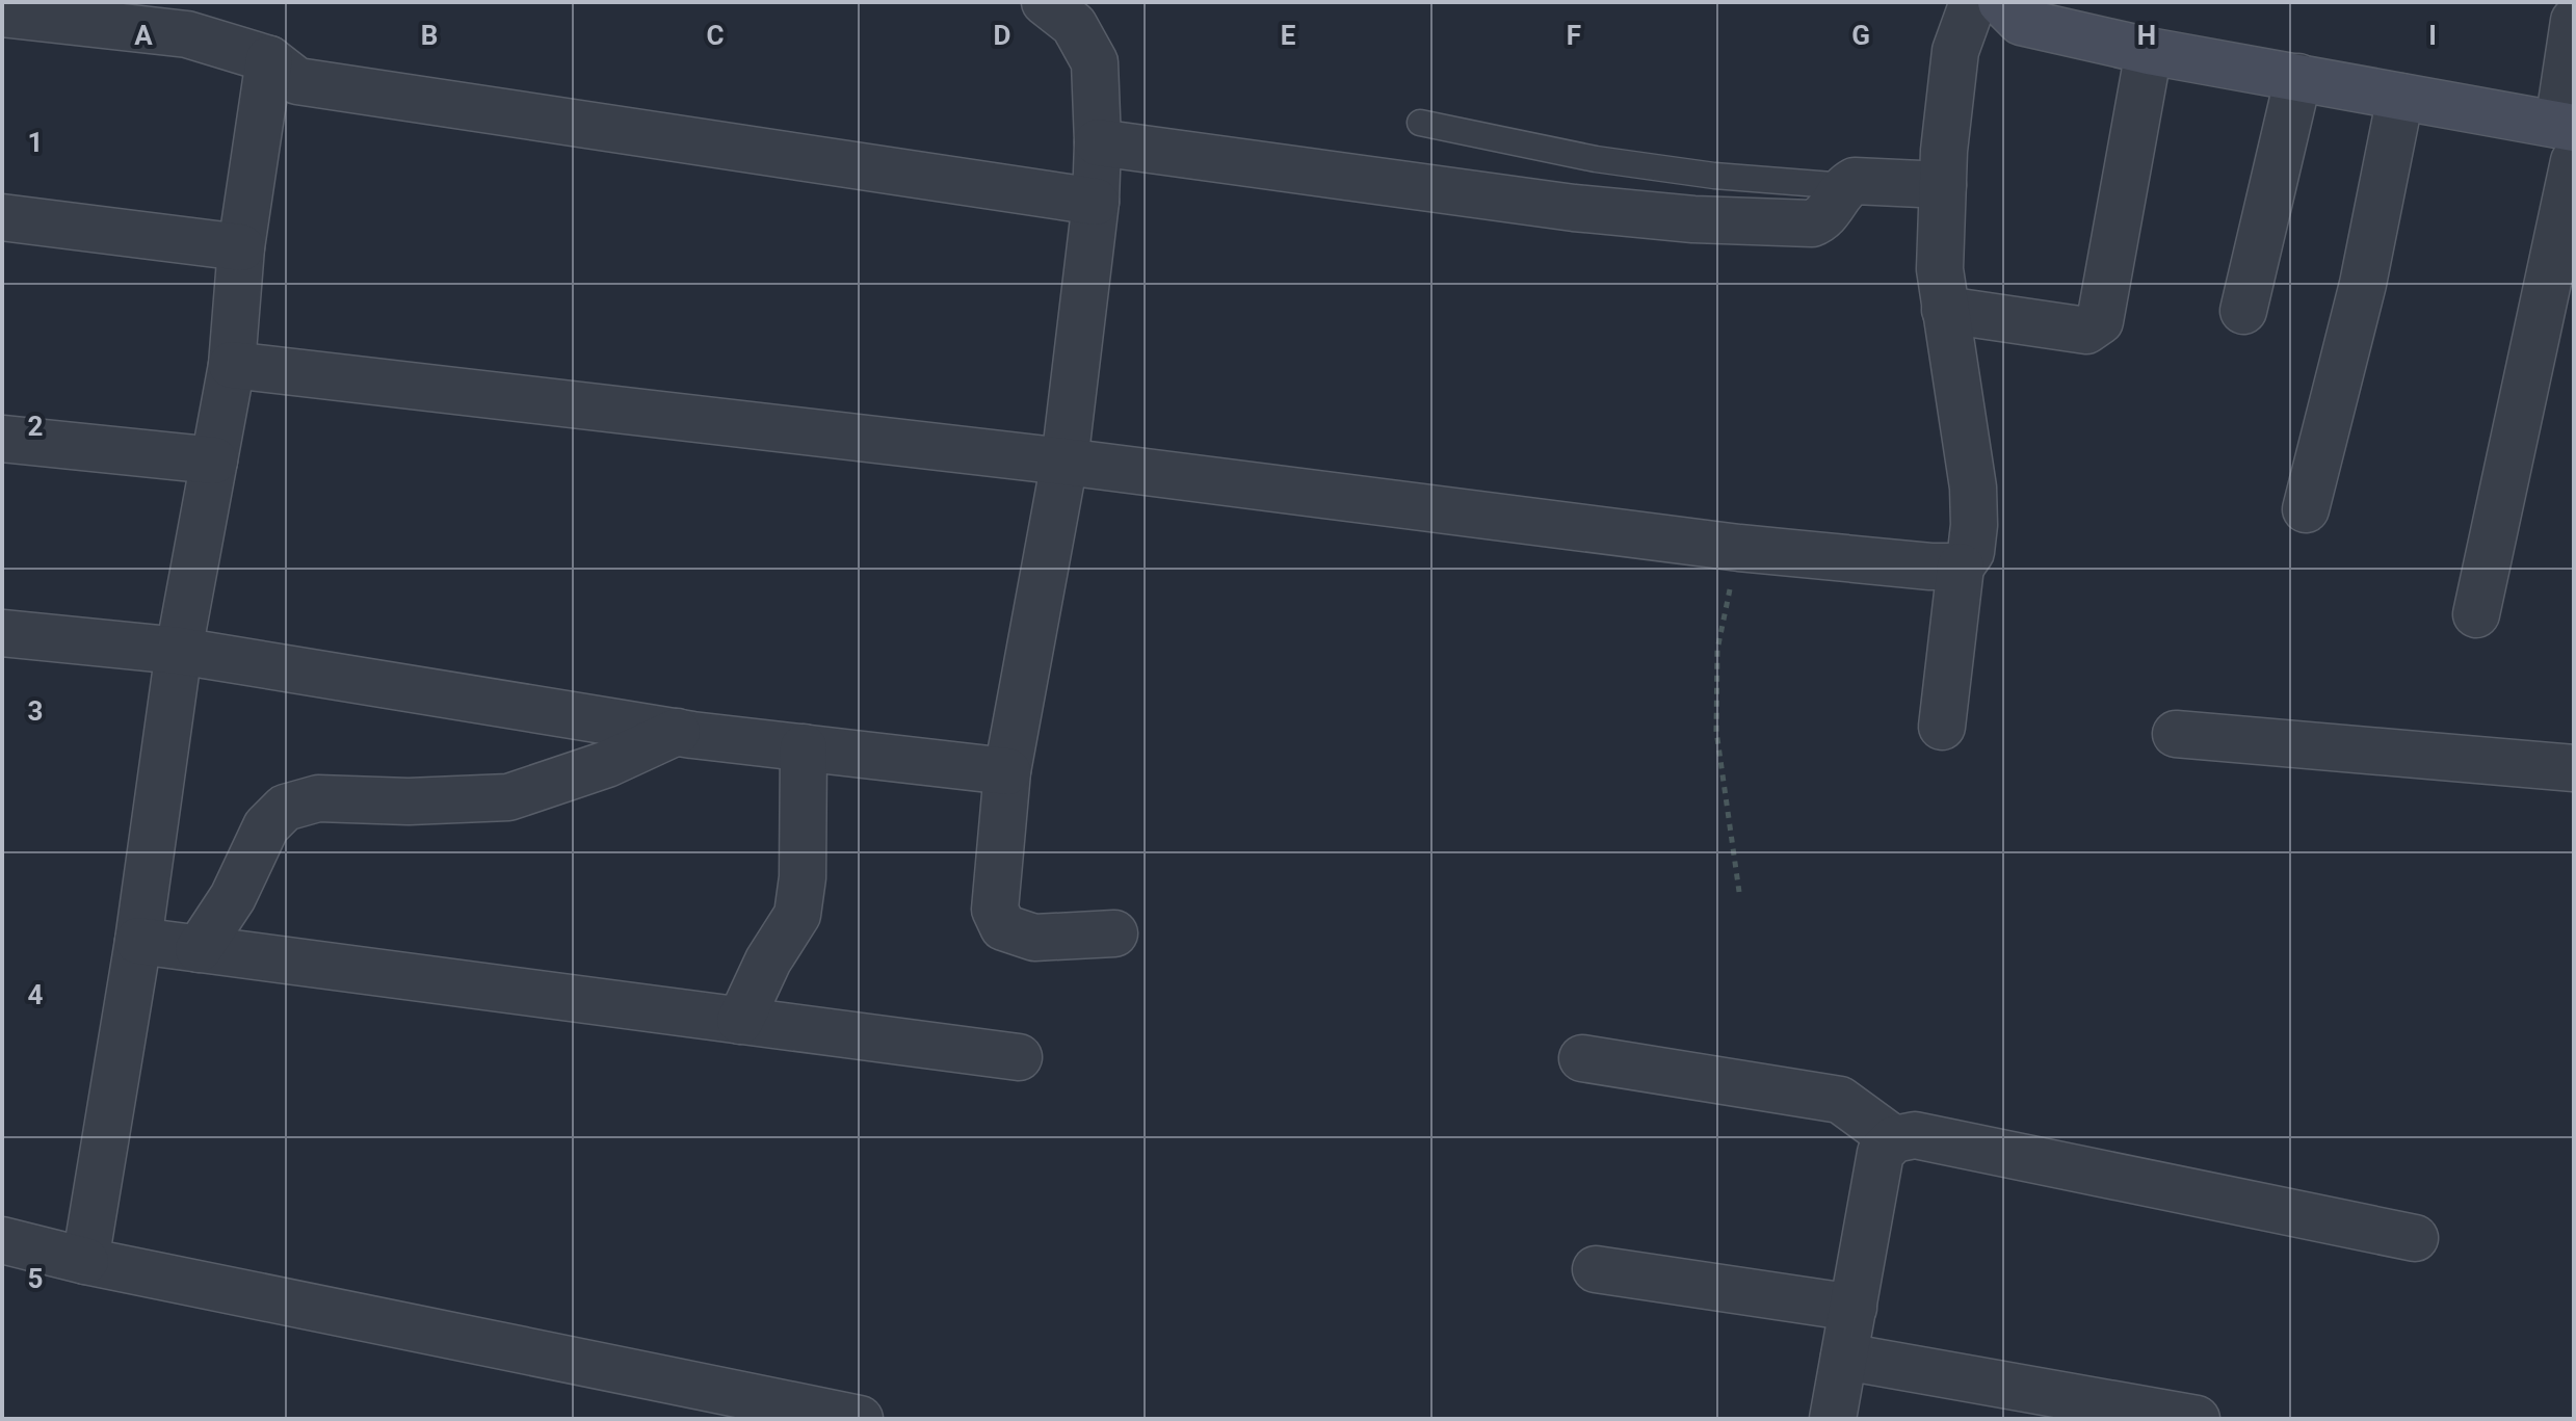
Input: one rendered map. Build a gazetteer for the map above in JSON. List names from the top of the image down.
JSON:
{
  "grid": {
    "columns": [
      "A",
      "B",
      "C",
      "D",
      "E",
      "F",
      "G",
      "H",
      "I"
    ],
    "rows": [
      "1",
      "2",
      "3",
      "4",
      "5"
    ]
  }
}
